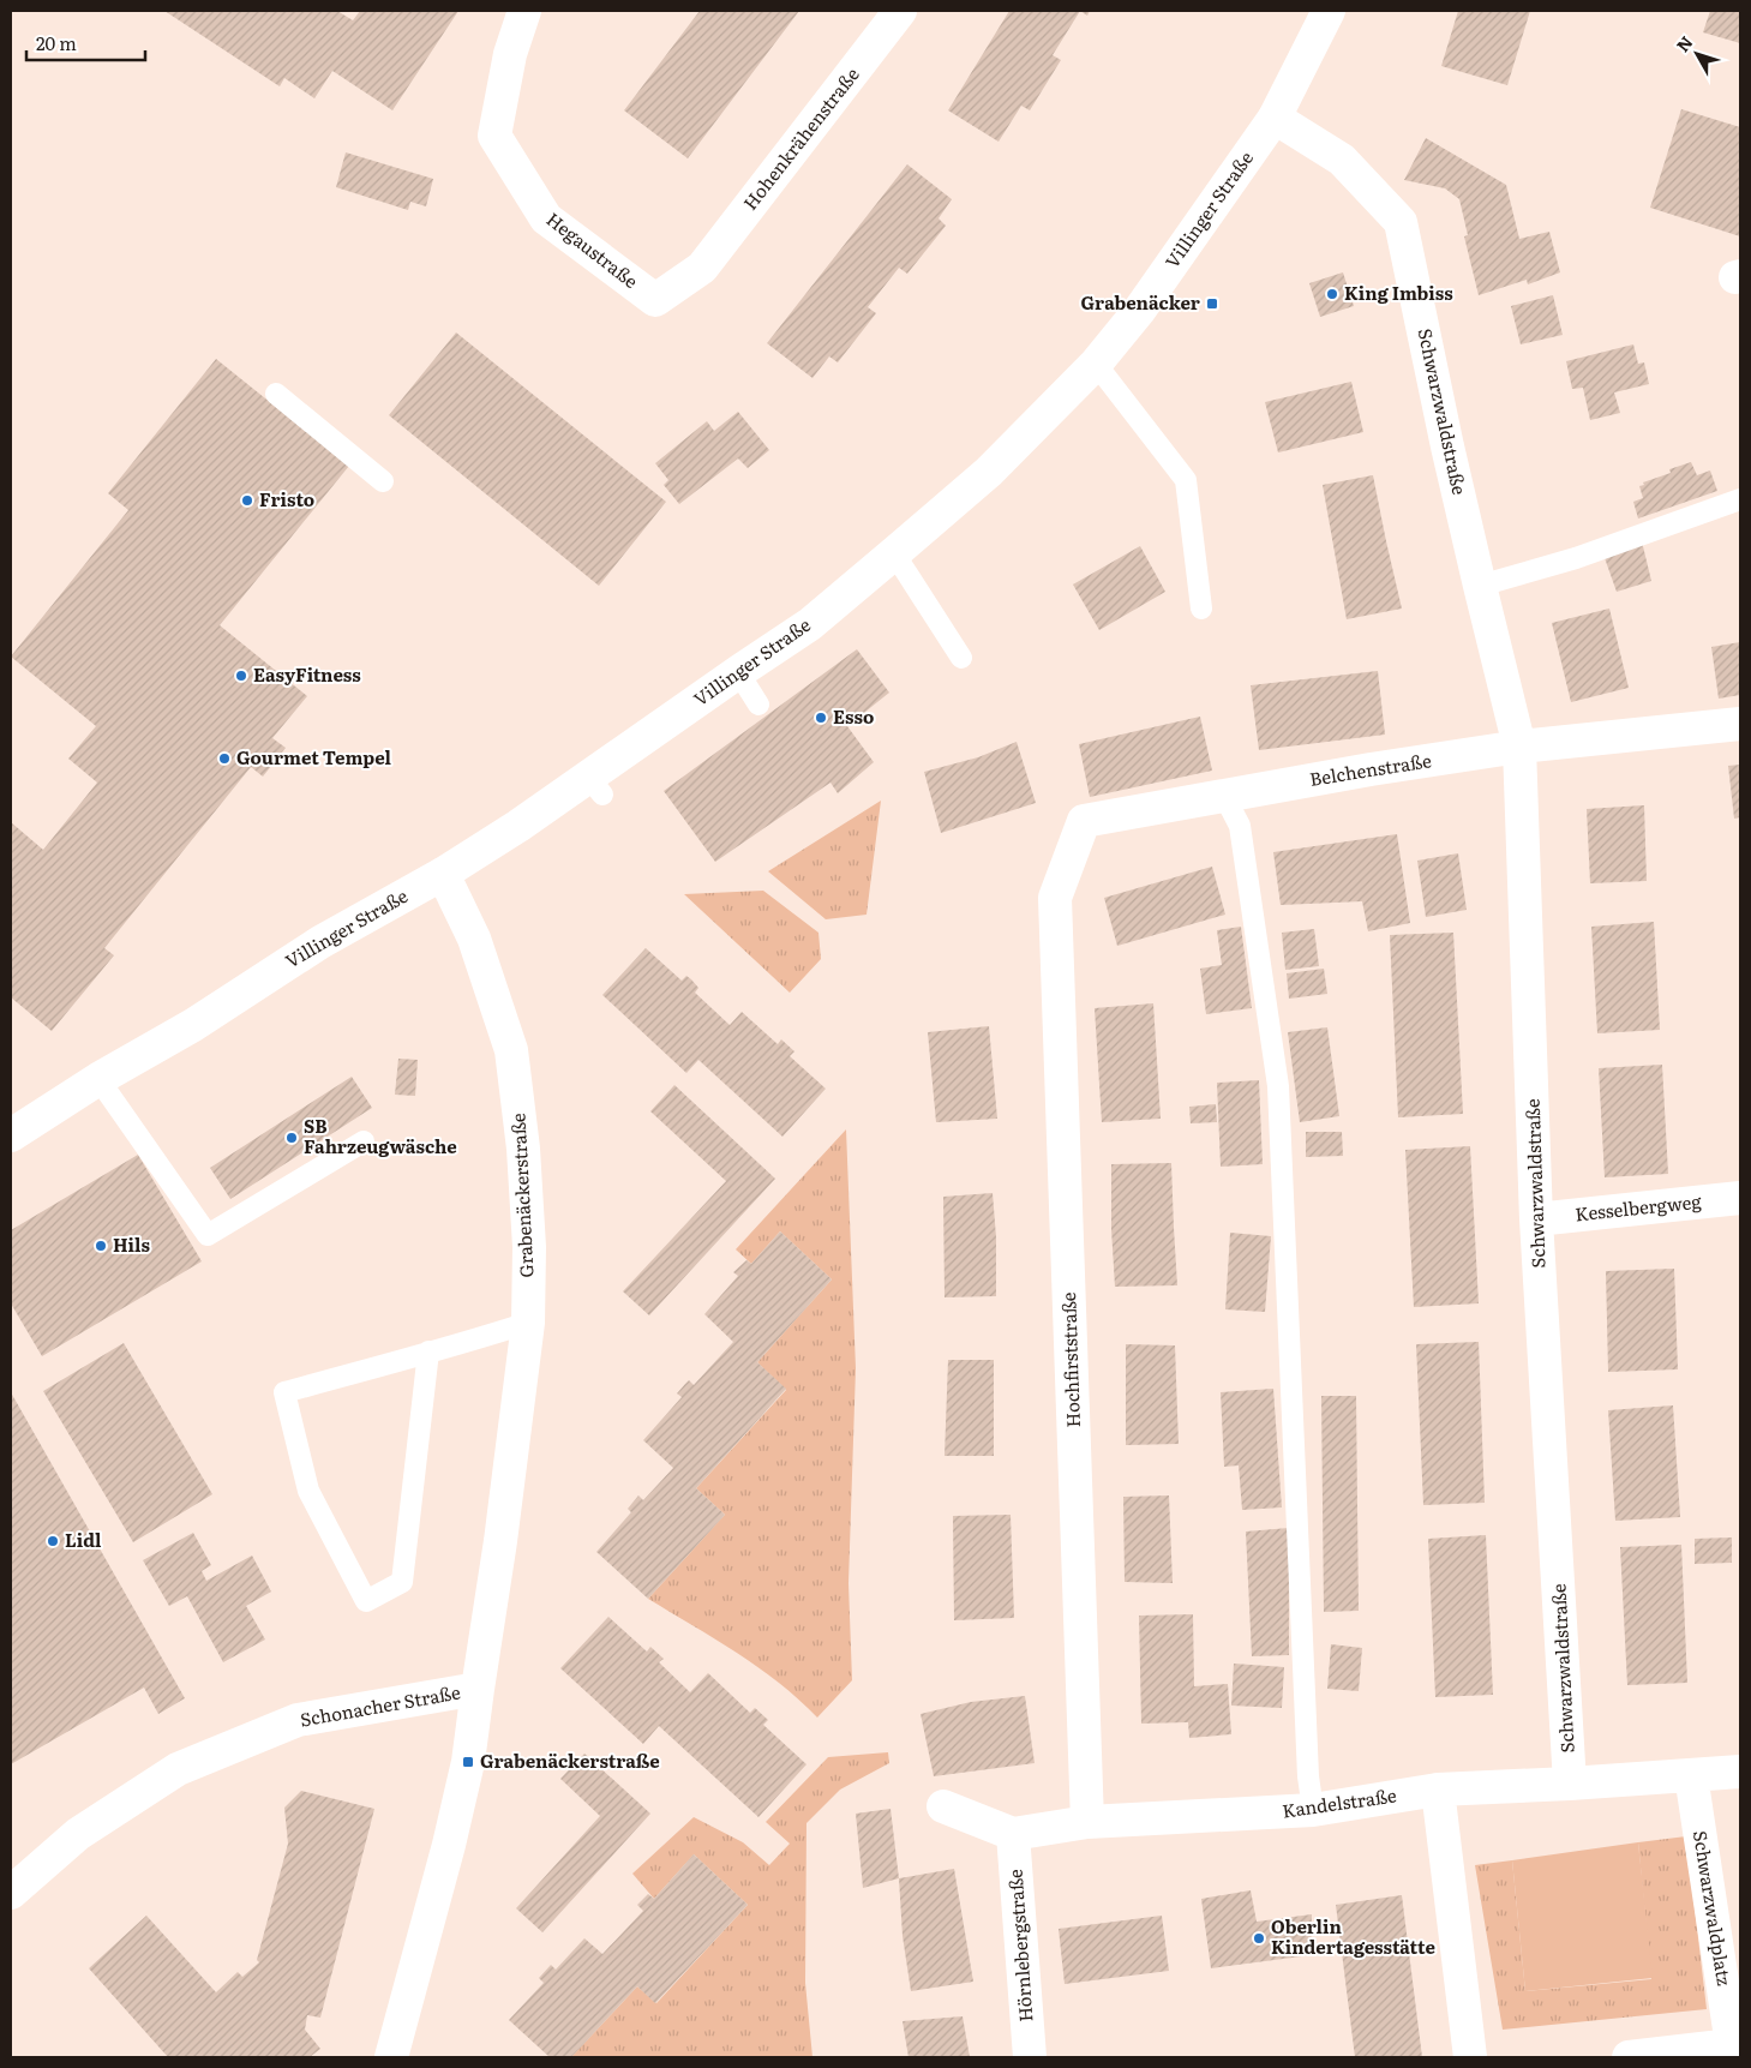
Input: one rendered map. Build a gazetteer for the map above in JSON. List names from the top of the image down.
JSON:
{
  "streets": {
    "street": [
      "Hohenkrähenstraße",
      "Villinger Straße",
      "Hegaustraße",
      "Schwarzwaldstraße",
      "Belchenstraße",
      "Grabenäckerstraße",
      "Kesselbergweg",
      "Hochfirststraße",
      "Schonacher Straße",
      "Kandelstraße",
      "Schwarzwaldplatz",
      "Hörnlebergstraße"
    ]
  },
  "crossings": [
    ["Hohenkrähenstraße", "Hegaustraße"],
    ["Villinger Straße", "Schwarzwaldstraße"],
    ["Villinger Straße", "Grabenäckerstraße"],
    ["Schwarzwaldstraße", "Belchenstraße"],
    ["Schwarzwaldstraße", "Kesselbergweg"],
    ["Schwarzwaldstraße", "Kandelstraße"],
    ["Belchenstraße", "Hochfirststraße"],
    ["Grabenäckerstraße", "Schonacher Straße"],
    ["Hochfirststraße", "Kandelstraße"],
    ["Kandelstraße", "Schwarzwaldplatz"],
    ["Kandelstraße", "Hörnlebergstraße"]
  ],
  "places": {
    "other": [
      "King Imbiss",
      "Fristo",
      "EasyFitness",
      "Esso",
      "Gourmet Tempel",
      "SB Fahrzeugwäsche",
      "Hils",
      "Lidl",
      "Oberlin Kindertagesstätte"
    ],
    "transit": ["Grabenäcker", "Grabenäckerstraße"]
  },
  "scale_bar": "20 m",
  "north": "top left"
}
